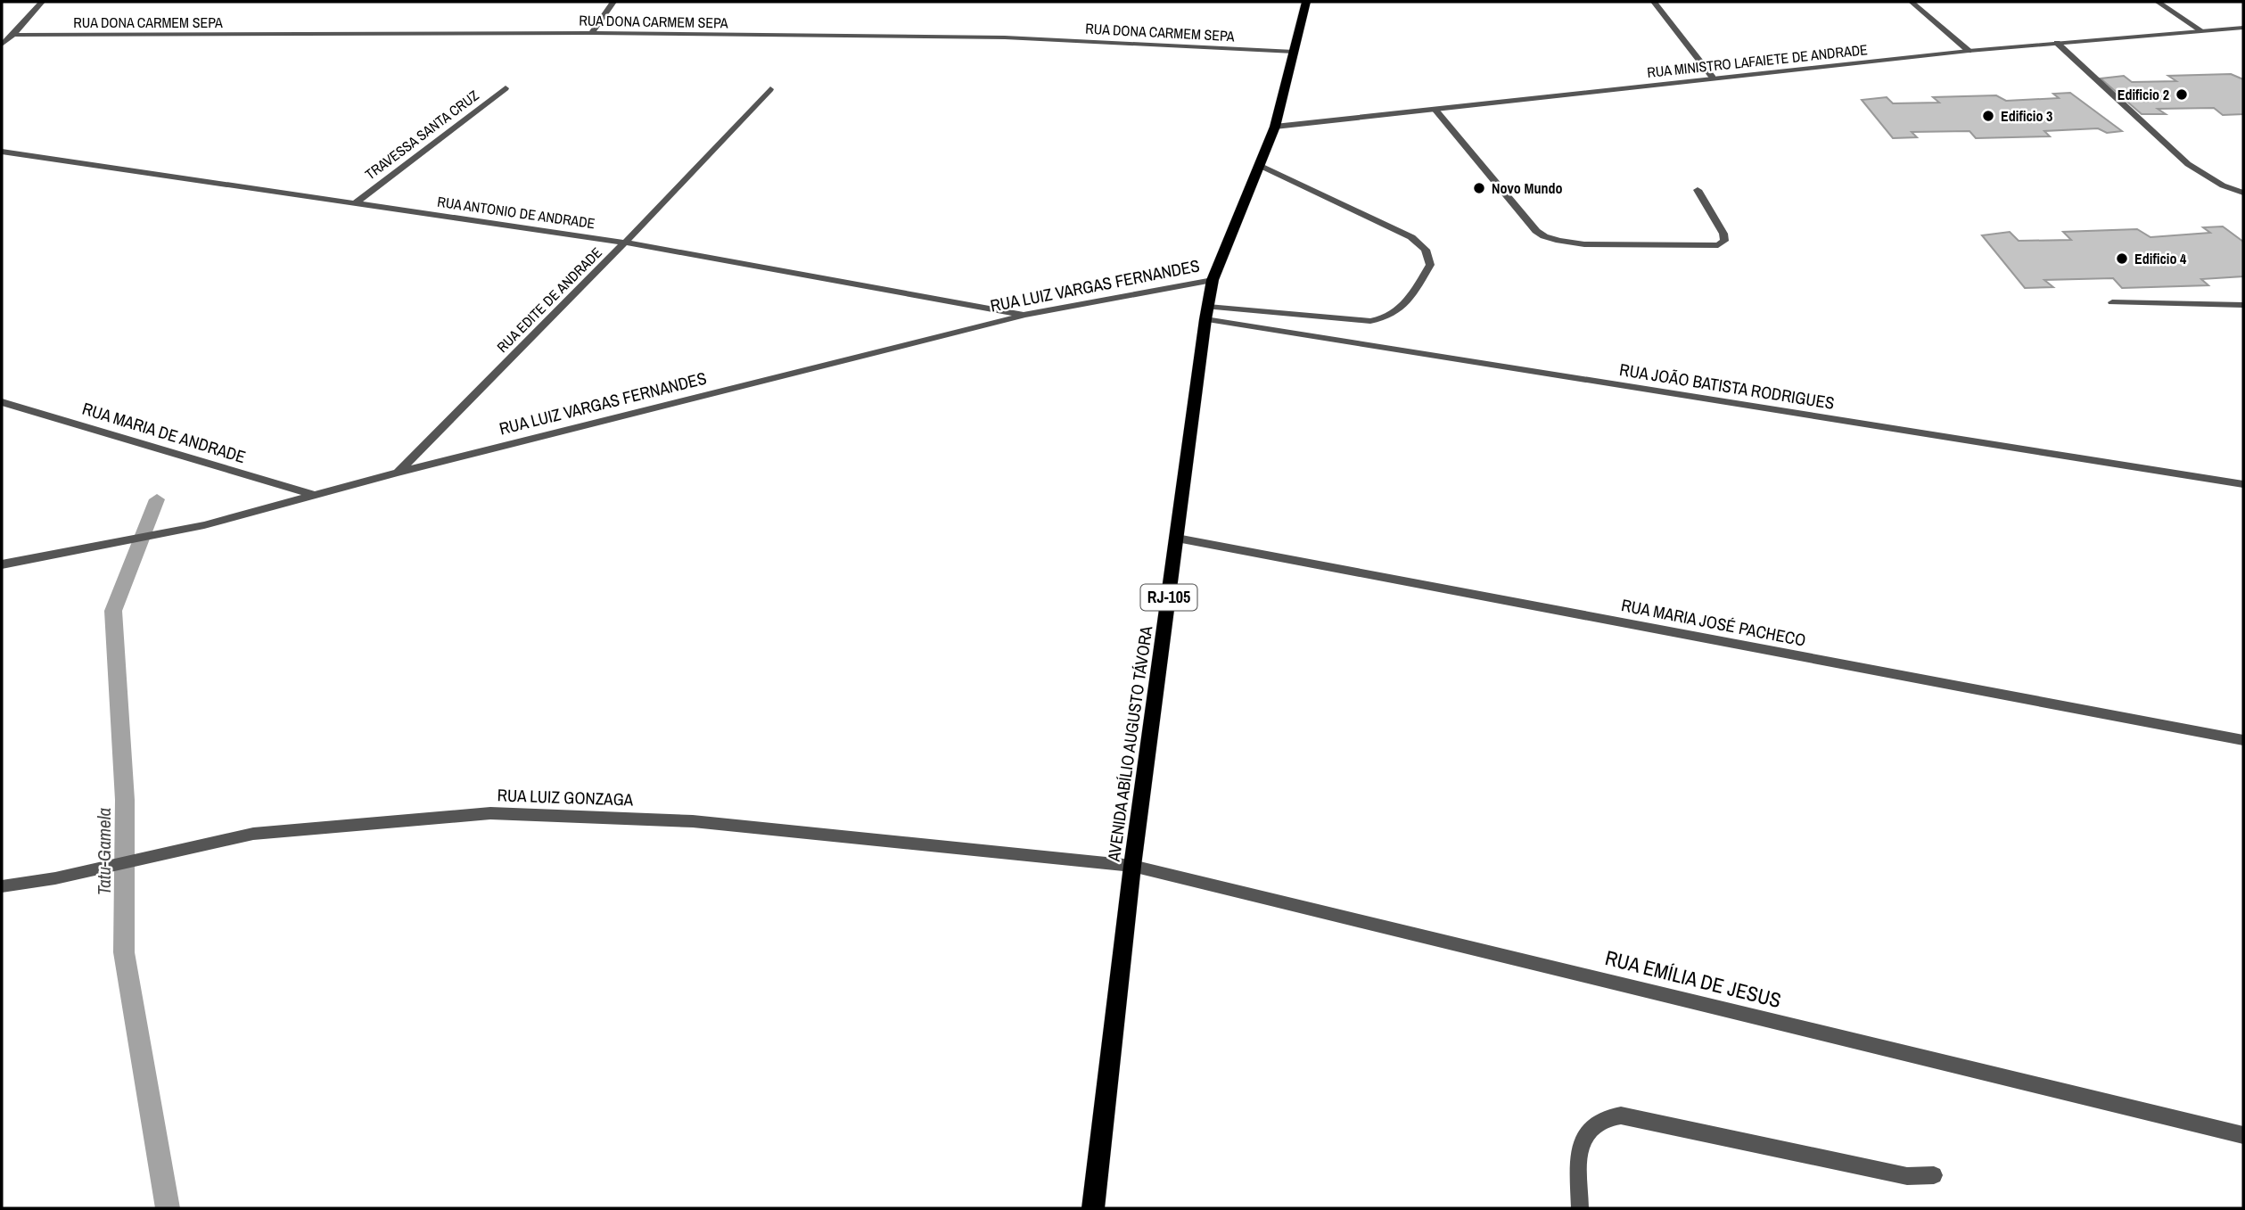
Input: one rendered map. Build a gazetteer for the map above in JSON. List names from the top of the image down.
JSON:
{
  "streets": {
    "main road": ["RJ-105", "AVENIDA ABÍLIO AUGUSTO TÁVORA"],
    "street": [
      "RUA DONA CARMEM SEPA",
      "RUA MINISTRO LAFAIETE DE ANDRADE",
      "TRAVESSA SANTA CRUZ",
      "RUA ANTONIO DE ANDRADE",
      "RUA LUIZ VARGAS FERNANDES",
      "RUA EDITE DE ANDRADE",
      "RUA JOÃO BATISTA RODRIGUES",
      "RUA MARIA DE ANDRADE",
      "RUA MARIA JOSÉ PACHECO",
      "RUA LUIZ GONZAGA",
      "RUA EMÍLIA DE JESUS"
    ]
  },
  "crossings": [
    ["RUA DONA CARMEM SEPA", "AVENIDA ABÍLIO AUGUSTO TÁVORA"],
    ["RUA MINISTRO LAFAIETE DE ANDRADE", "AVENIDA ABÍLIO AUGUSTO TÁVORA"],
    ["TRAVESSA SANTA CRUZ", "RUA ANTONIO DE ANDRADE"],
    ["RUA ANTONIO DE ANDRADE", "RUA LUIZ VARGAS FERNANDES"],
    ["RUA ANTONIO DE ANDRADE", "RUA EDITE DE ANDRADE"],
    ["RUA LUIZ VARGAS FERNANDES", "RUA EDITE DE ANDRADE"],
    ["RUA LUIZ VARGAS FERNANDES", "RUA MARIA DE ANDRADE"],
    ["RUA LUIZ VARGAS FERNANDES", "AVENIDA ABÍLIO AUGUSTO TÁVORA"],
    ["RUA JOÃO BATISTA RODRIGUES", "AVENIDA ABÍLIO AUGUSTO TÁVORA"],
    ["RUA MARIA JOSÉ PACHECO", "AVENIDA ABÍLIO AUGUSTO TÁVORA"],
    ["AVENIDA ABÍLIO AUGUSTO TÁVORA", "RUA LUIZ GONZAGA"],
    ["AVENIDA ABÍLIO AUGUSTO TÁVORA", "RUA EMÍLIA DE JESUS"],
    ["RUA LUIZ GONZAGA", "RUA EMÍLIA DE JESUS"]
  ],
  "water": ["Tatu-Gamela"],
  "places": [
    "Edificio 2",
    "Edificio 3",
    "Novo Mundo",
    "Edificio 4"
  ]
}
